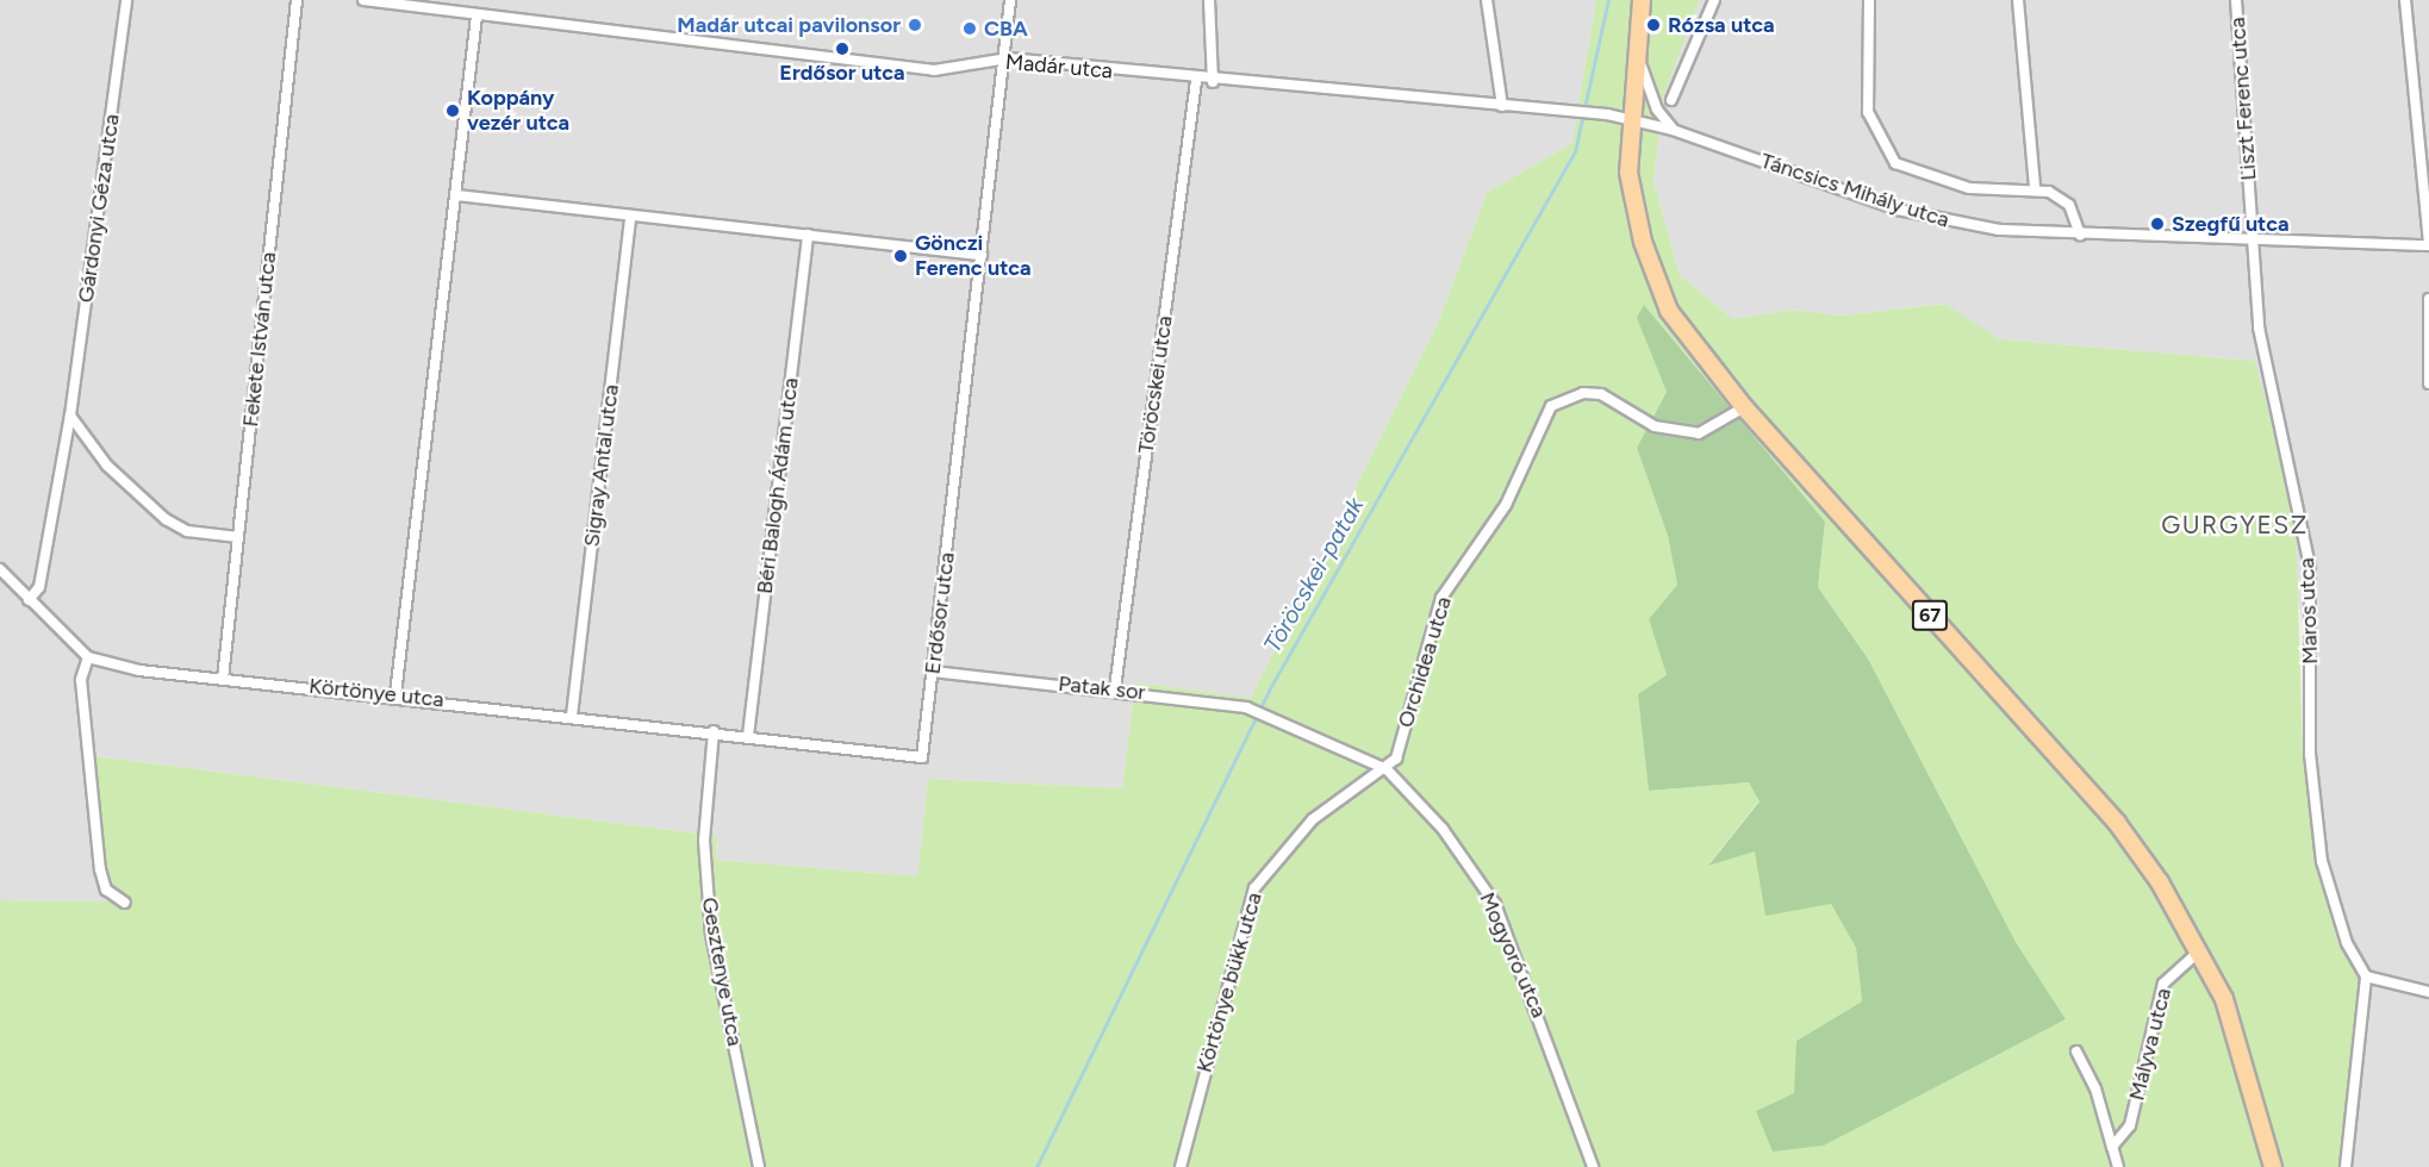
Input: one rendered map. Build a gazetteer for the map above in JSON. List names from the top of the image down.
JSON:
{
  "streets": {
    "main road": ["67"],
    "street": [
      "Madár utca",
      "Liszt Ferenc utca",
      "Táncsics Mihály utca",
      "Gárdonyi Géza utca",
      "Fekete István utca",
      "Töröcskei utca",
      "Sigray Antal utca",
      "Béri Balogh Ádám utca",
      "Maros utca",
      "Erdősor utca",
      "Orchidea utca",
      "Patak sor",
      "Körtönye utca",
      "Mogyoró utca",
      "Gesztenye utca",
      "Körtönye bükk utca",
      "Mályva utca"
    ]
  },
  "crossings": [
    ["Madár utca", "Táncsics Mihály utca"],
    ["Madár utca", "Töröcskei utca"],
    ["Madár utca", "Erdősor utca"],
    ["Madár utca", "67"],
    ["Liszt Ferenc utca", "Táncsics Mihály utca"],
    ["Liszt Ferenc utca", "Maros utca"],
    ["Táncsics Mihály utca", "Maros utca"],
    ["Táncsics Mihály utca", "67"],
    ["Fekete István utca", "Körtönye utca"],
    ["Töröcskei utca", "Patak sor"],
    ["Sigray Antal utca", "Körtönye utca"],
    ["Béri Balogh Ádám utca", "Körtönye utca"],
    ["Erdősor utca", "Patak sor"],
    ["Erdősor utca", "Körtönye utca"],
    ["67", "Orchidea utca"],
    ["67", "Mályva utca"],
    ["Orchidea utca", "Patak sor"],
    ["Orchidea utca", "Mogyoró utca"],
    ["Orchidea utca", "Körtönye bükk utca"],
    ["Patak sor", "Mogyoró utca"],
    ["Patak sor", "Körtönye bükk utca"],
    ["Körtönye utca", "Gesztenye utca"],
    ["Mogyoró utca", "Körtönye bükk utca"]
  ],
  "districts": ["GURGYESZ"],
  "water": ["Töröcskei-patak"],
  "places": [
    "Madár utcai pavilonsor",
    "Rózsa utca",
    "CBA",
    "Erdősor utca",
    "Koppány vezér utca",
    "Szegfű utca",
    "Gönczi Ferenc utca"
  ]
}
